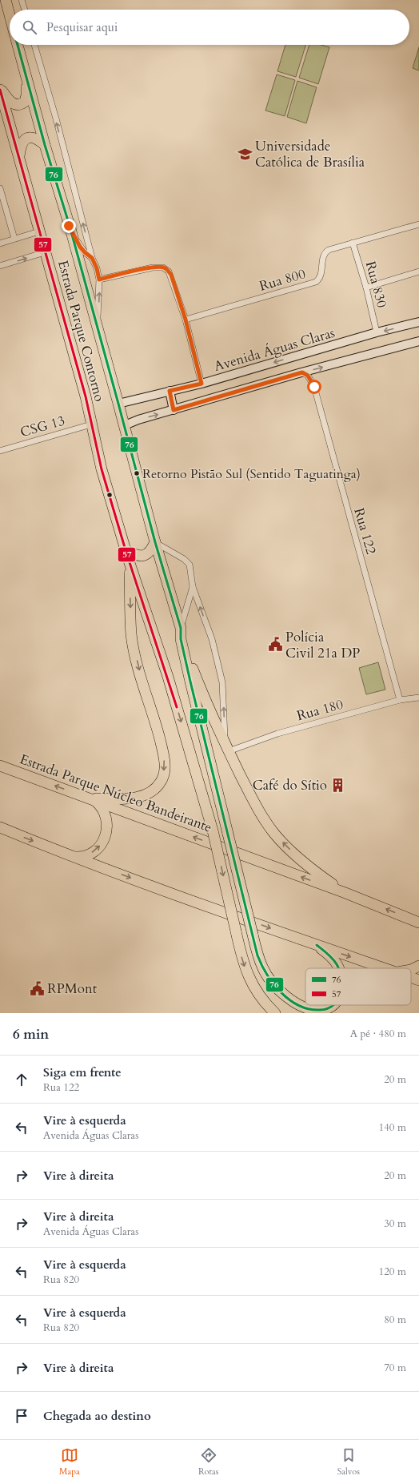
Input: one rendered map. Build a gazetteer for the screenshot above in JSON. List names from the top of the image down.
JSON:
{
  "streets": {
    "highway": ["Estrada Parque Contorno", "Estrada Parque Núcleo Bandeirante"],
    "main road": ["Avenida Águas Claras"],
    "street": [
      "Rua 800",
      "Rua 830",
      "CSG 13",
      "Rua 122",
      "Rua 180"
    ]
  },
  "crossings": [
    ["Rua 800", "Rua 830"],
    ["Rua 830", "Avenida Águas Claras"],
    ["Estrada Parque Contorno", "Avenida Águas Claras"],
    ["Estrada Parque Contorno", "CSG 13"],
    ["Rua 122", "Rua 180"]
  ],
  "places": {
    "school or university": ["Universidade Católica de Brasília"],
    "other": ["Retorno Pistão Sul (Sentido Taguatinga)"],
    "public building": ["Polícia Civil 21a DP", "RPMont"],
    "building": ["Café do Sítio"]
  },
  "lines": ["transit line 76", "transit line 57"],
  "legend": ["76", "57"],
  "page": {
    "search": "Pesquisar aqui",
    "heading": ["6 min", "A pé · 480 m"],
    "list": [
      ["Siga em frente", "Rua 122", "20 m"],
      ["Vire à esquerda", "Avenida Águas Claras", "140 m"],
      ["Vire à direita", "20 m"],
      ["Vire à direita", "Avenida Águas Claras", "30 m"],
      ["Vire à esquerda", "Rua 820", "120 m"],
      ["Vire à esquerda", "Rua 820", "80 m"],
      ["Vire à direita", "70 m"],
      "Chegada ao destino"
    ],
    "nav": ["Mapa", "Rotas", "Salvos"]
  }
}
